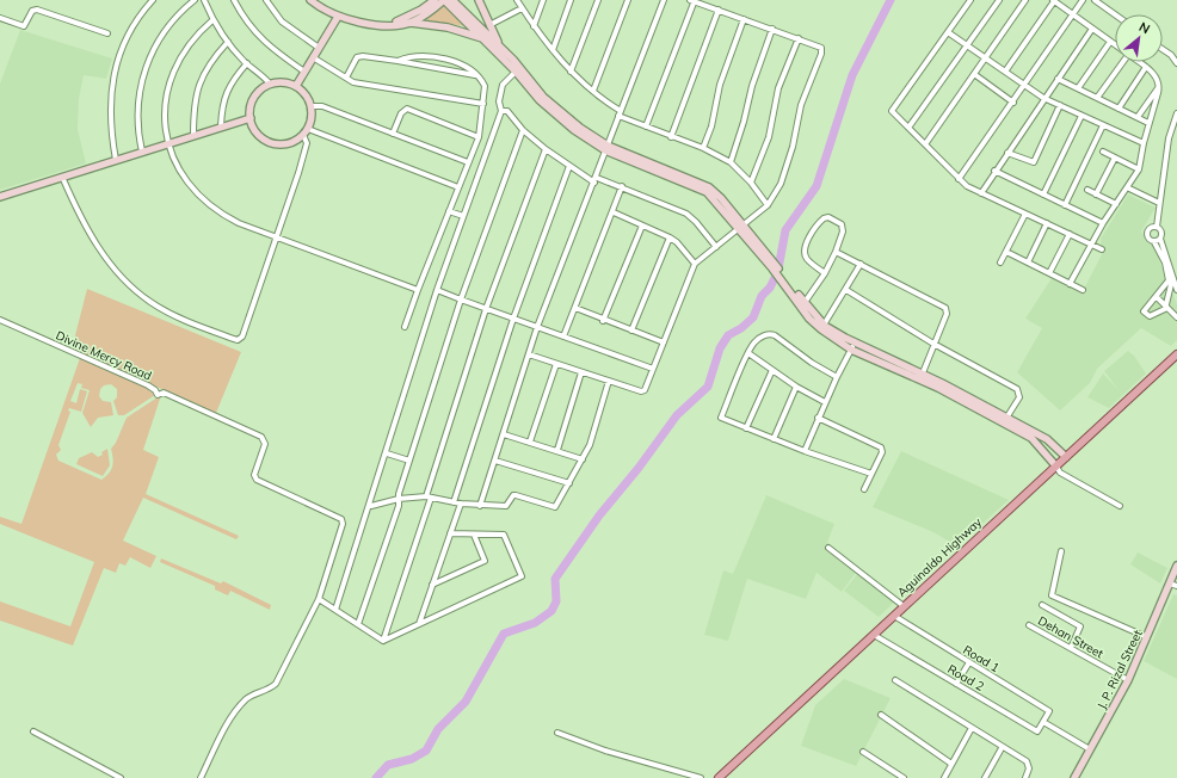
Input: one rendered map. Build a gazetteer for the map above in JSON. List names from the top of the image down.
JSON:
{
  "streets": {
    "main road": ["Aguinaldo Highway"],
    "street": [
      "Divine Mercy Road",
      "Dehan Street",
      "Road 1",
      "J. P. Rizal Street",
      "Road 2"
    ]
  },
  "crossings": [
    ["Aguinaldo Highway", "Road 1"],
    ["Aguinaldo Highway", "Road 2"],
    ["Dehan Street", "J. P. Rizal Street"],
    ["Road 1", "Road 2"]
  ],
  "north": "top right"
}
